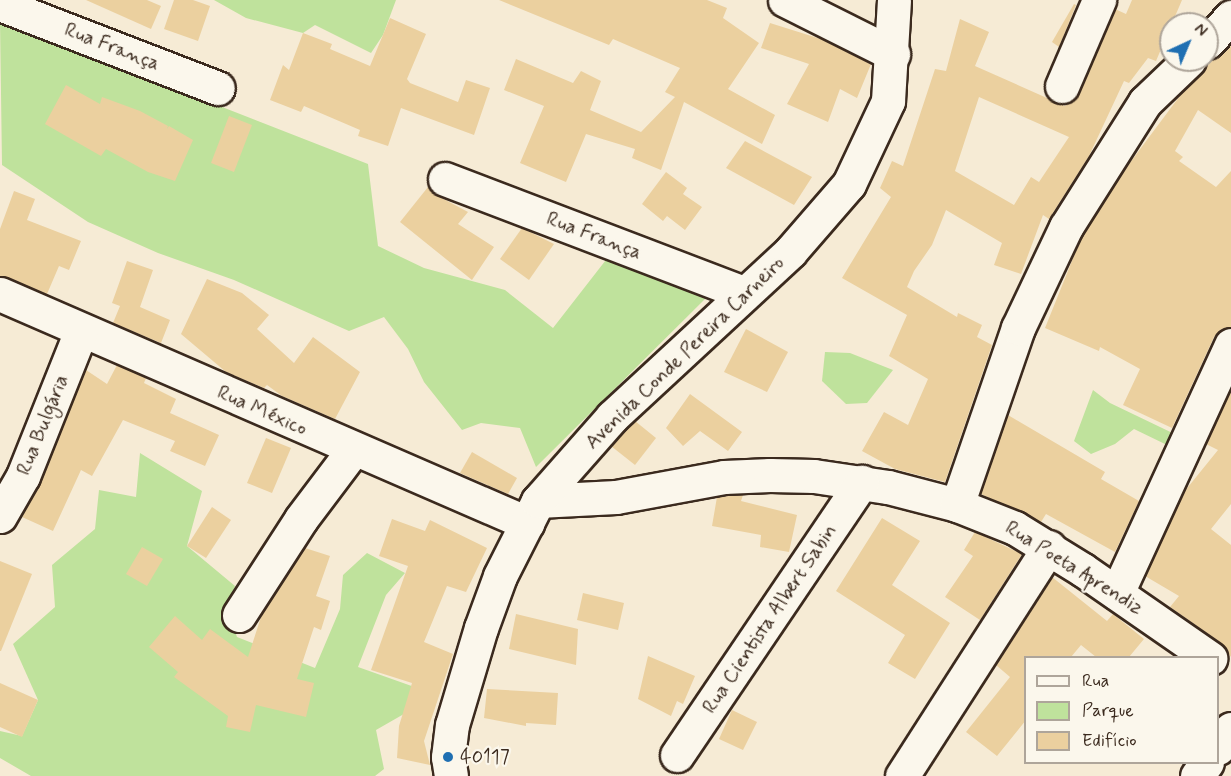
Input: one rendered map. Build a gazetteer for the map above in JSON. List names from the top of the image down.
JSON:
{
  "streets": {
    "street": [
      "Rua França",
      "Avenida Conde Pereira Carneiro",
      "Rua México",
      "Rua Bulgária",
      "Rua Poeta Aprendiz",
      "Rua Cientista Albert Sabin"
    ]
  },
  "crossings": [
    ["Rua França", "Avenida Conde Pereira Carneiro"],
    ["Avenida Conde Pereira Carneiro", "Rua México"],
    ["Avenida Conde Pereira Carneiro", "Rua Poeta Aprendiz"],
    ["Rua México", "Rua Bulgária"],
    ["Rua México", "Rua Poeta Aprendiz"],
    ["Rua Poeta Aprendiz", "Rua Cientista Albert Sabin"]
  ],
  "places": ["40117"],
  "legend": ["Rua", "Parque", "Edifício"],
  "north": "top right"
}
